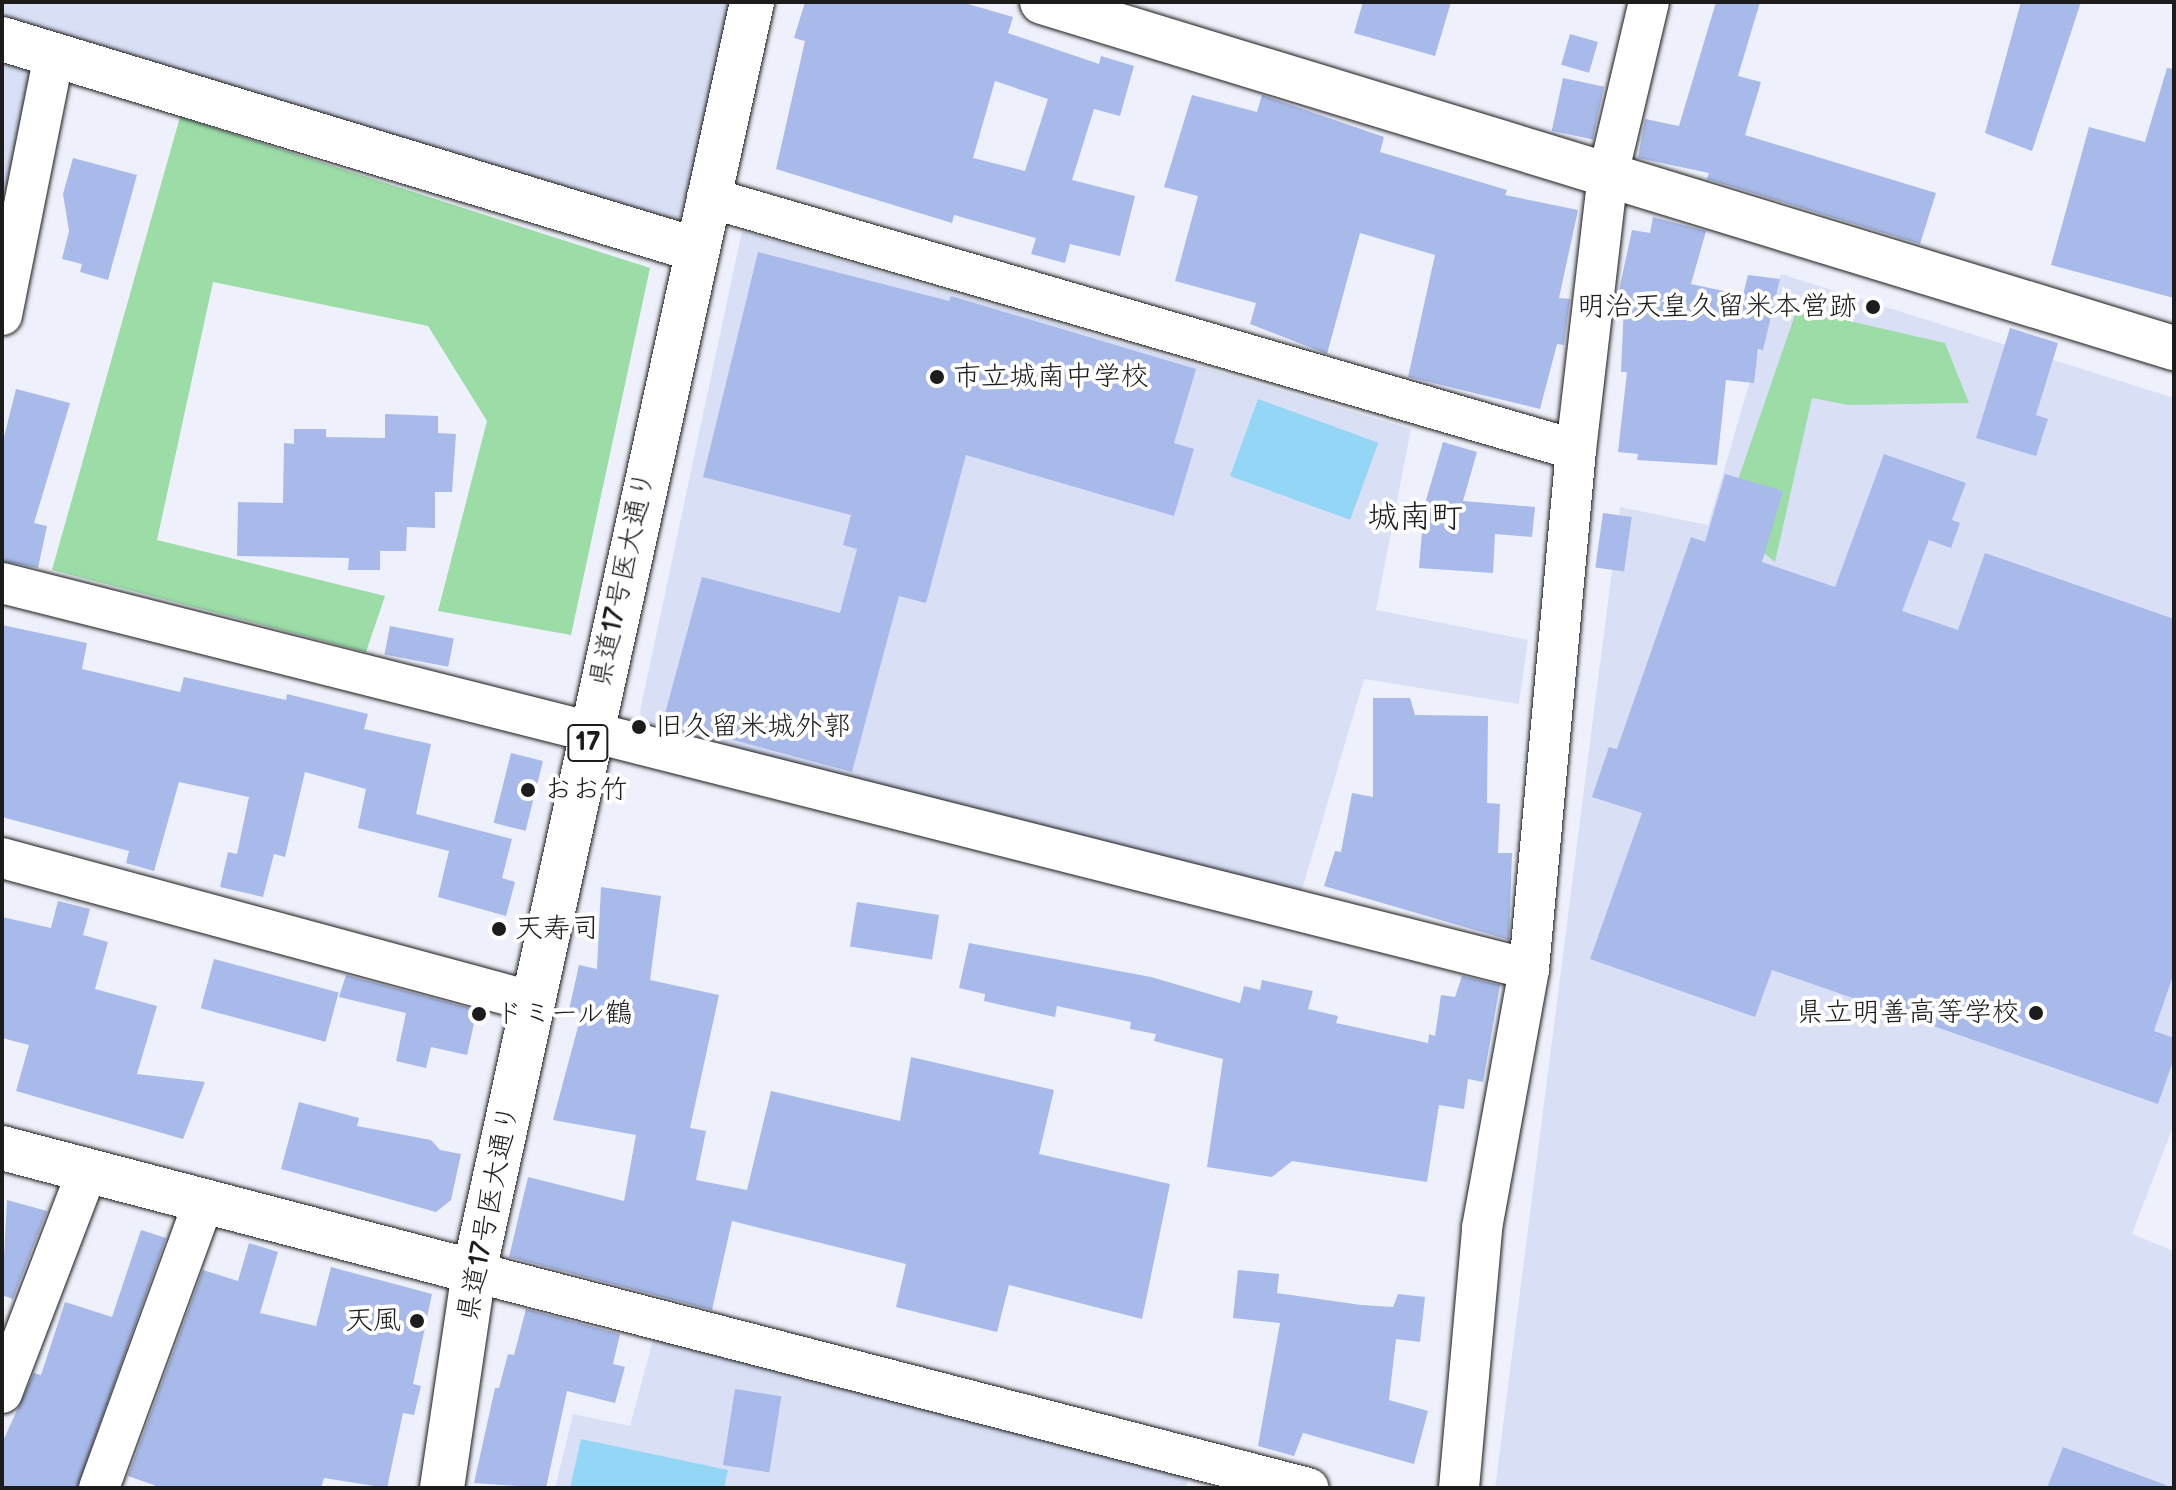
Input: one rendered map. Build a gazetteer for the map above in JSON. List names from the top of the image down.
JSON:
{
  "streets": {
    "street": ["県道17号医大通り", "17"]
  },
  "districts": ["城南町"],
  "places": [
    "明治天皇久留米本営跡",
    "市立城南中学校",
    "旧久留米城外郭",
    "おお竹",
    "天寿司",
    "県立明善高等学校",
    "ドミール鶴",
    "天風"
  ]
}
